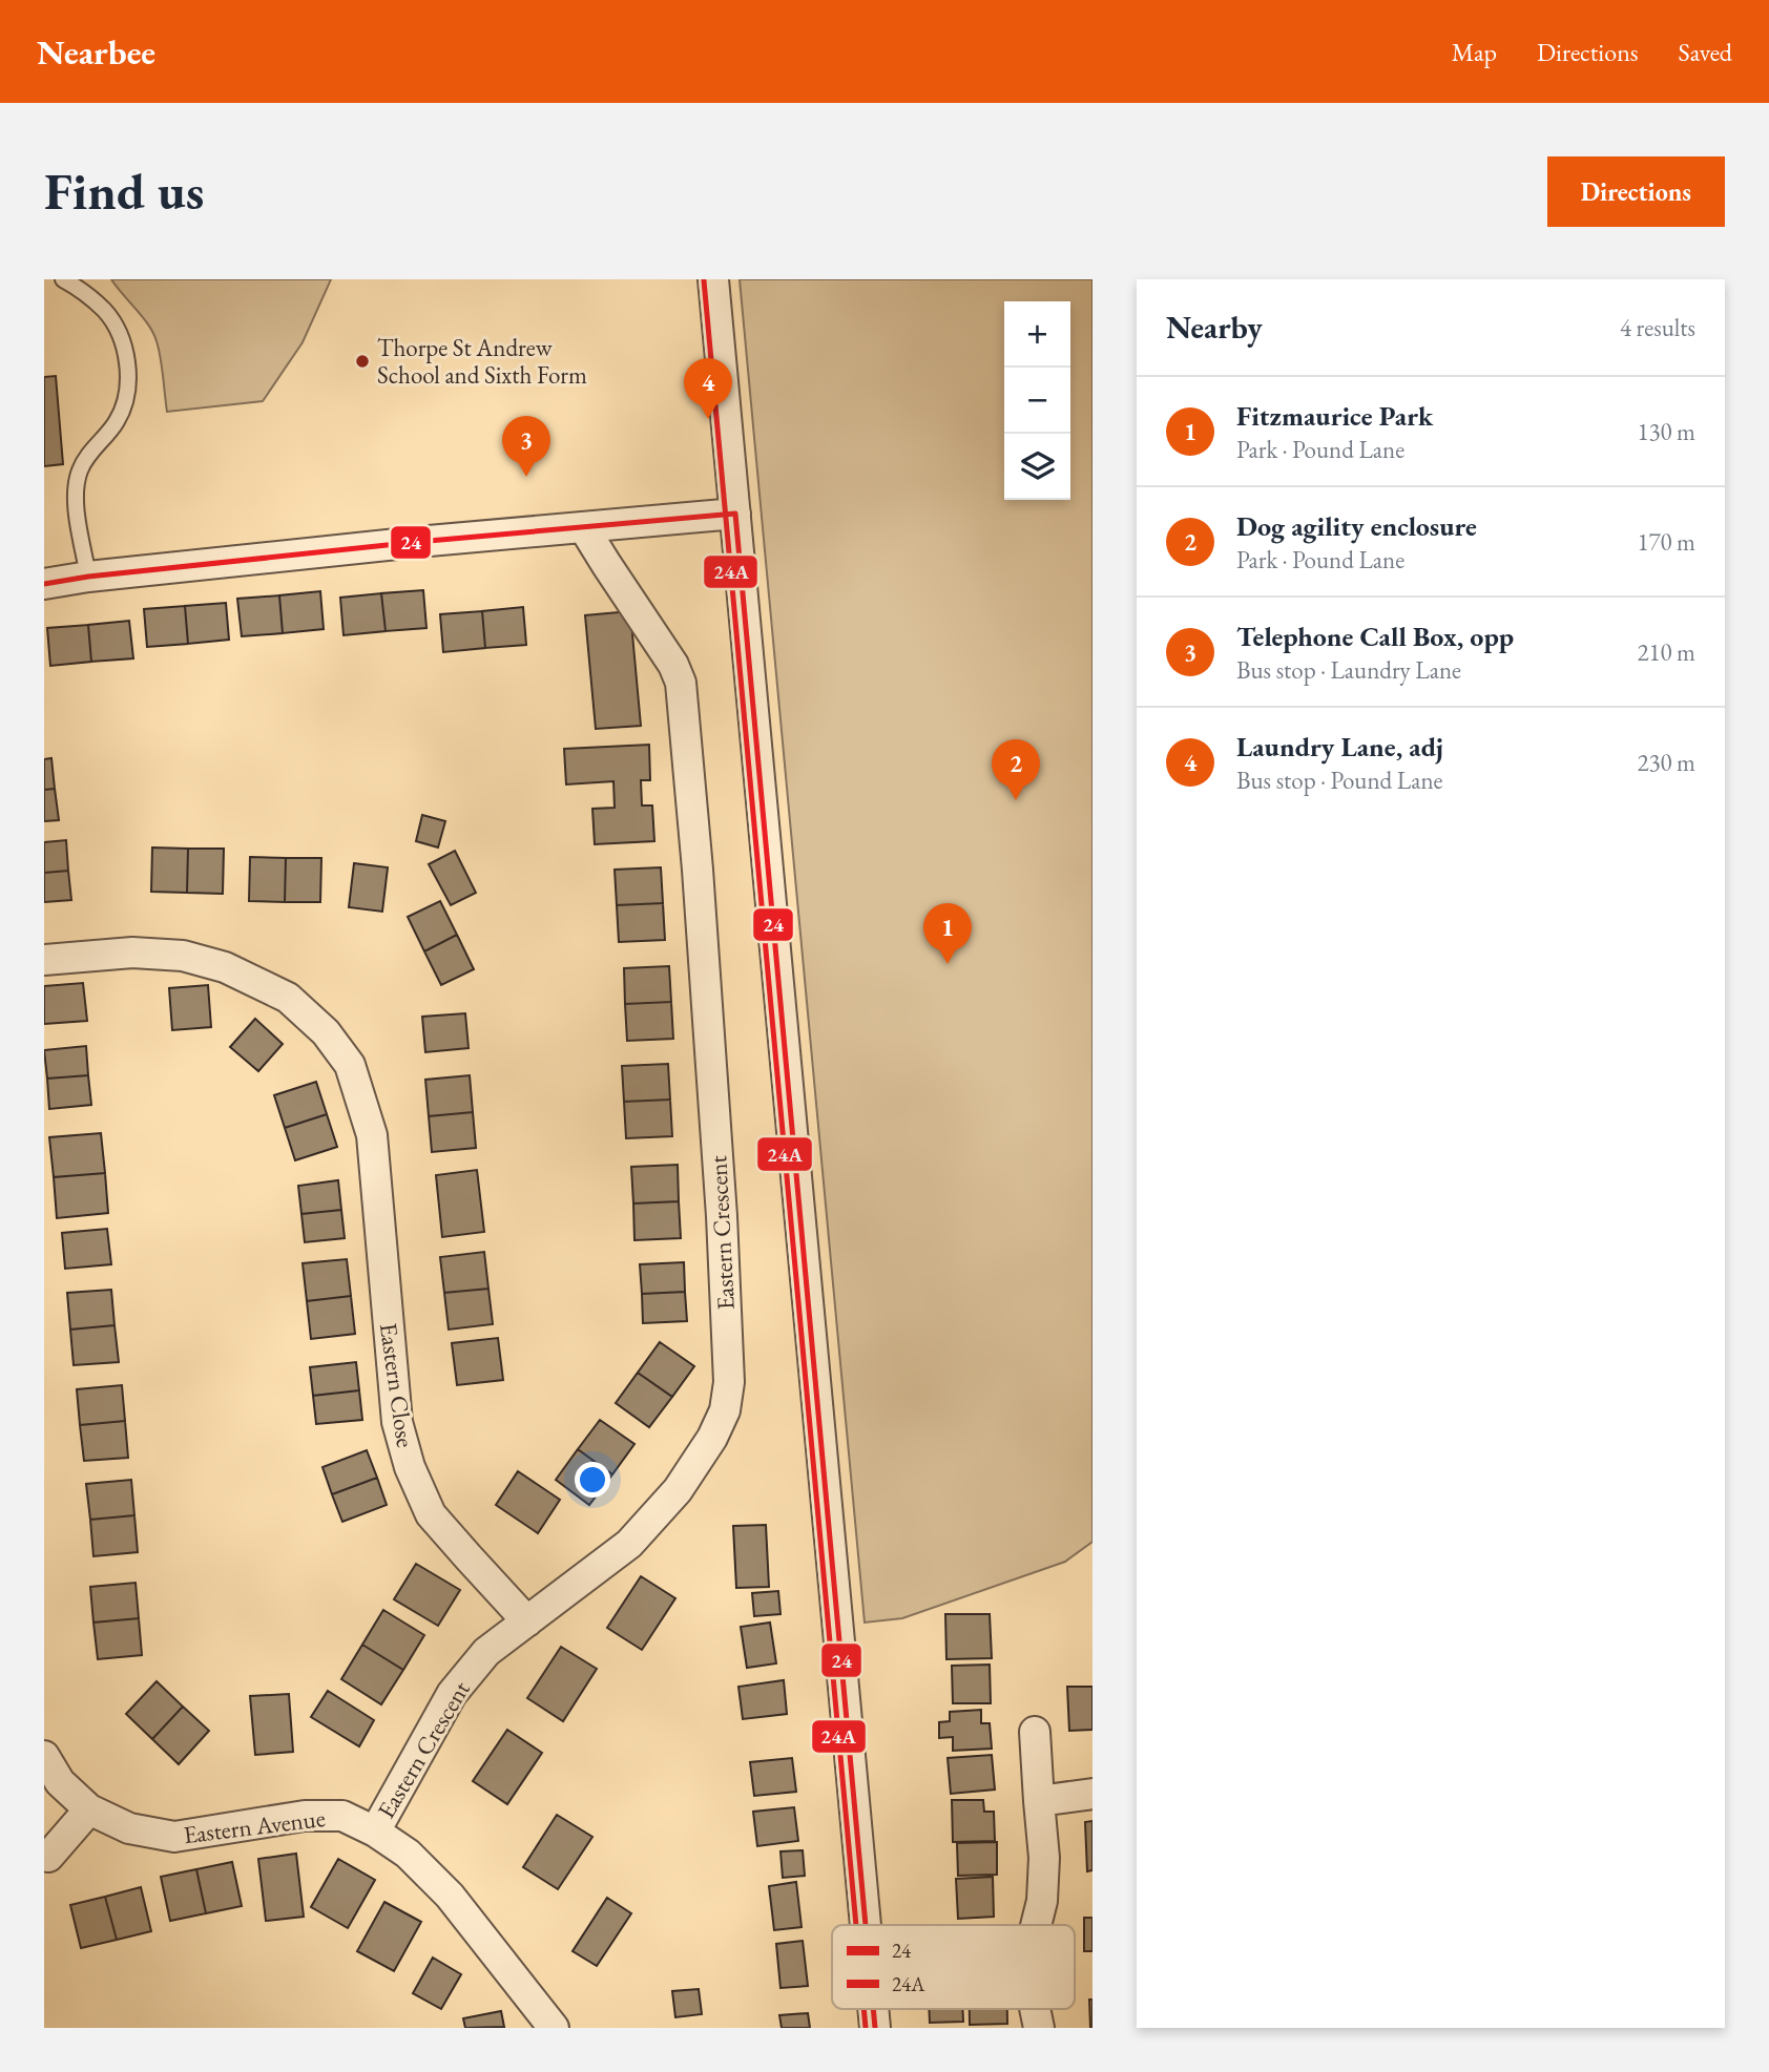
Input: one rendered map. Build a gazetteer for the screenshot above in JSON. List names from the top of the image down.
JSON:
{
  "streets": {
    "street": ["Eastern Crescent", "Eastern Close", "Eastern Avenue"]
  },
  "crossings": [
    ["Eastern Crescent", "Eastern Close"],
    ["Eastern Crescent", "Eastern Avenue"]
  ],
  "places": ["Thorpe St Andrew School and Sixth Form"],
  "lines": ["transit line 24A", "transit line 24"],
  "legend": ["24", "24A"],
  "page": {
    "header": "Nearbee",
    "nav": ["Map", "Directions", "Saved"],
    "buttons": "Directions",
    "title": "Find us",
    "heading": ["Nearby", "4 results"],
    "map_buttons": ["+", "−"],
    "pins": [
      "4",
      "3",
      "2",
      "1"
    ],
    "list": [
      {
        "mark": "1",
        "name": "Fitzmaurice Park",
        "note": "Park · Pound Lane",
        "value": "130 m"
      },
      {
        "mark": "2",
        "name": "Dog agility enclosure",
        "note": "Park · Pound Lane",
        "value": "170 m"
      },
      {
        "mark": "3",
        "name": "Telephone Call Box, opp",
        "note": "Bus stop · Laundry Lane",
        "value": "210 m"
      },
      {
        "mark": "4",
        "name": "Laundry Lane, adj",
        "note": "Bus stop · Pound Lane",
        "value": "230 m"
      }
    ]
  }
}
